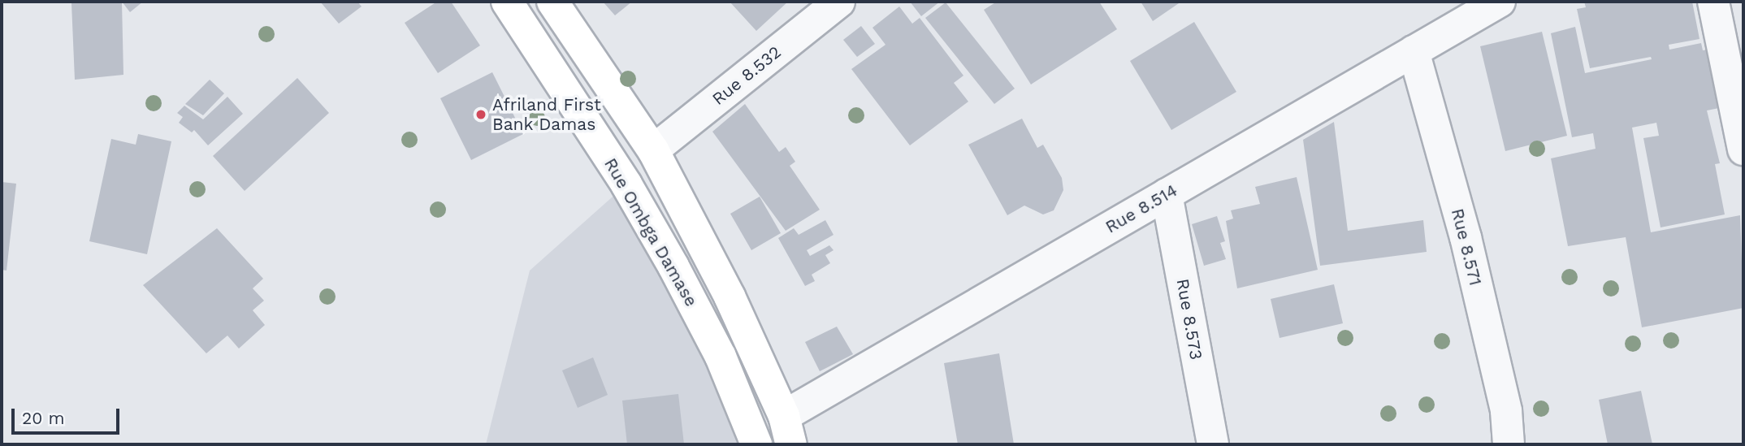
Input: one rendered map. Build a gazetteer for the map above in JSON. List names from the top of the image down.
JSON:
{
  "streets": {
    "main road": ["Rue Ombga Damase"],
    "street": [
      "Rue 8.532",
      "Rue 8.514",
      "Rue 8.571",
      "Rue 8.573"
    ]
  },
  "crossings": [
    ["Rue 8.514", "Rue 8.571"],
    ["Rue 8.514", "Rue 8.573"]
  ],
  "places": ["Afriland First Bank Damas"],
  "scale_bar": "20 m"
}
